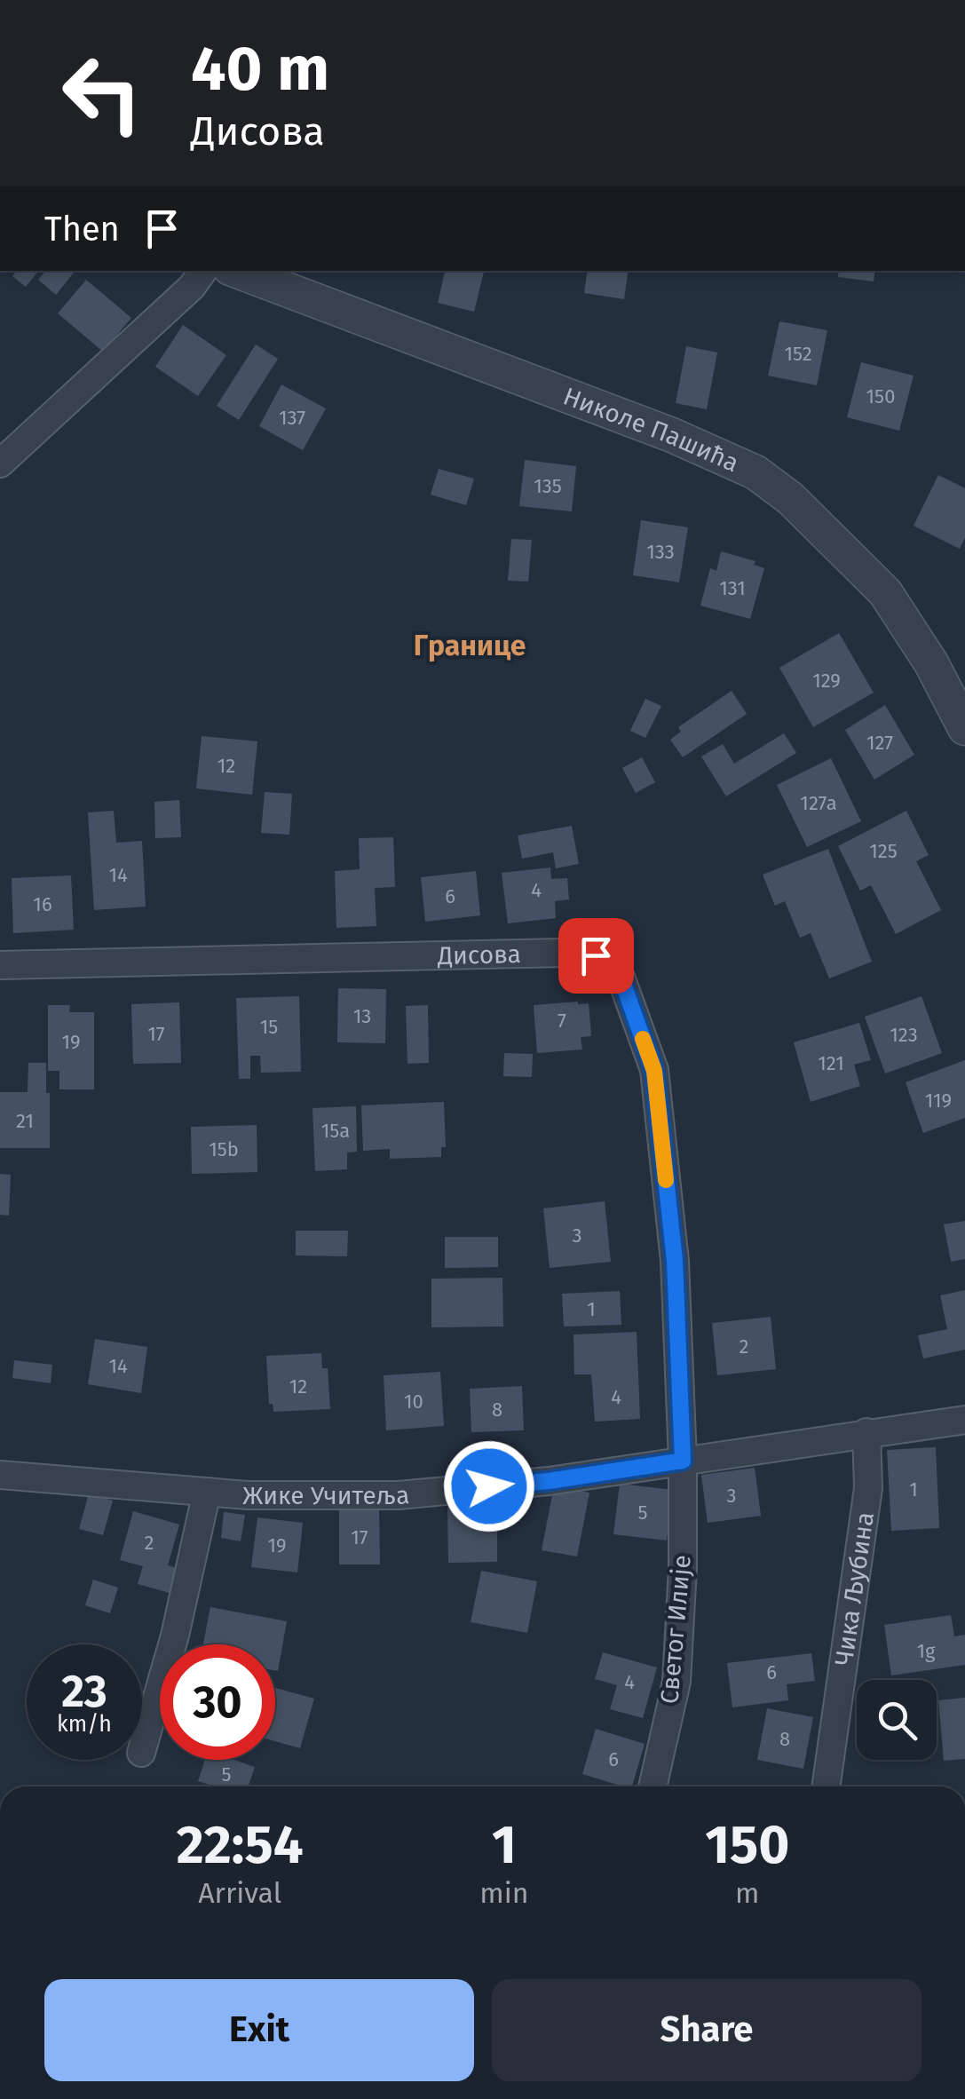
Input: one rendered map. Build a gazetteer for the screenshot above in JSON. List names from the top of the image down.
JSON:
{
  "streets": {
    "street": [
      "Николе Пашића",
      "Дисова",
      "Жике Учитеља",
      "Чика Љубина",
      "Светог Илије"
    ]
  },
  "crossings": [
    ["Дисова", "Жике Учитеља"],
    ["Дисова", "Светог Илије"],
    ["Жике Учитеља", "Чика Љубина"],
    ["Жике Учитеља", "Светог Илије"]
  ],
  "districts": ["Границе"],
  "house_numbers": [
    "152",
    "150",
    "137",
    "135",
    "133",
    "131",
    "129",
    "127",
    "12",
    "127a",
    "125",
    "14",
    "4",
    "6",
    "16",
    "13",
    "7",
    "15",
    "17",
    "123",
    "19",
    "121",
    "119",
    "21",
    "15a",
    "15b",
    "3",
    "1",
    "2",
    "14",
    "12",
    "4",
    "10",
    "8",
    "1",
    "3",
    "5",
    "17",
    "2",
    "19",
    "1g",
    "6",
    "4",
    "8",
    "6",
    "5"
  ],
  "page": {
    "turn": ["40 m", "Дисова"],
    "then": "Then",
    "speed": "23 km/h",
    "limit": "30",
    "eta": [
      "22:54",
      "Arrival",
      "1",
      "min",
      "150",
      "m"
    ],
    "buttons": ["Exit", "Share"]
  }
}
